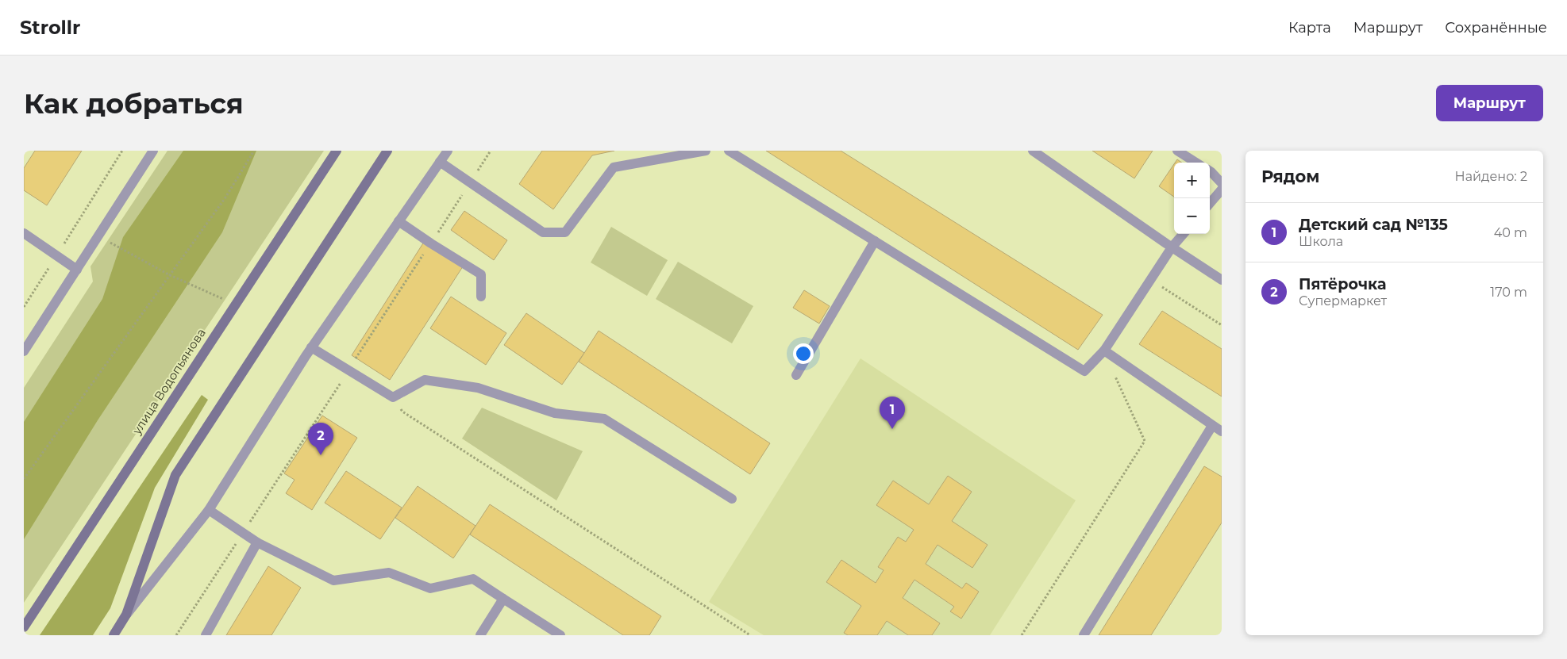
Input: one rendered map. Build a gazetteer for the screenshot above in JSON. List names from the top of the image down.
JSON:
{
  "streets": {
    "main road": ["улица Водопьянова"]
  },
  "page": {
    "header": "Strollr",
    "nav": ["Карта", "Маршрут", "Сохранённые"],
    "buttons": "Маршрут",
    "title": "Как добраться",
    "heading": ["Рядом", "Найдено: 2"],
    "map_buttons": ["+", "−"],
    "list": [
      {
        "mark": "1",
        "name": "Детский сад №135",
        "note": "Школа",
        "value": "40 m"
      },
      {
        "mark": "2",
        "name": "Пятёрочка",
        "note": "Супермаркет",
        "value": "170 m"
      }
    ],
    "pins": ["1", "2"]
  }
}
